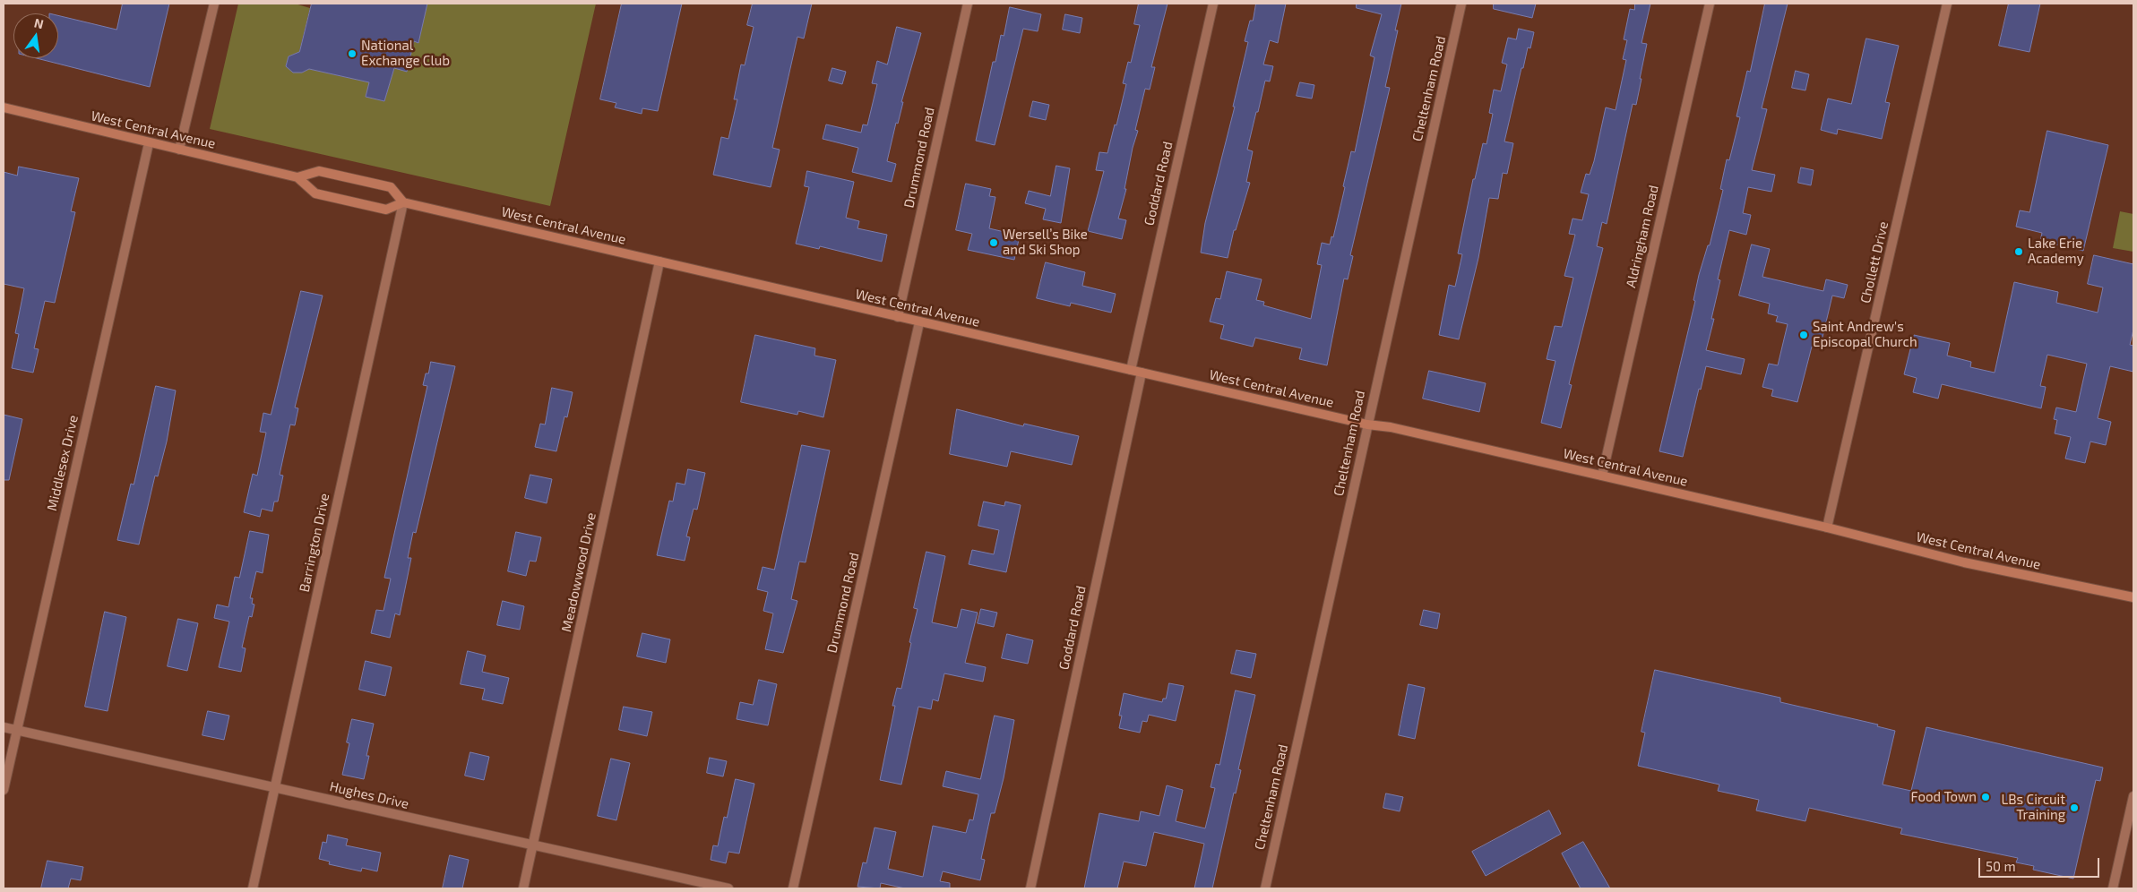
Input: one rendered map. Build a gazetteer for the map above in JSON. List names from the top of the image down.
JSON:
{
  "streets": {
    "main road": ["West Central Avenue"],
    "street": [
      "Cheltenham Road",
      "Drummond Road",
      "Goddard Road",
      "Aldringham Road",
      "Chollett Drive",
      "Middlesex Drive",
      "Barrington Drive",
      "Meadowwood Drive",
      "Hughes Drive"
    ]
  },
  "crossings": [
    ["Cheltenham Road", "West Central Avenue"],
    ["West Central Avenue", "Drummond Road"],
    ["West Central Avenue", "Goddard Road"],
    ["West Central Avenue", "Aldringham Road"],
    ["West Central Avenue", "Chollett Drive"],
    ["West Central Avenue", "Middlesex Drive"],
    ["West Central Avenue", "Barrington Drive"],
    ["West Central Avenue", "Meadowwood Drive"],
    ["Middlesex Drive", "Hughes Drive"],
    ["Barrington Drive", "Hughes Drive"],
    ["Meadowwood Drive", "Hughes Drive"]
  ],
  "places": [
    "National Exchange Club",
    "Wersell’s Bike and Ski Shop",
    "Lake Erie Academy",
    "Saint Andrew's Episcopal Church",
    "Food Town",
    "LBs Circuit Training"
  ],
  "scale_bar": "50 m",
  "north": "top"
}
